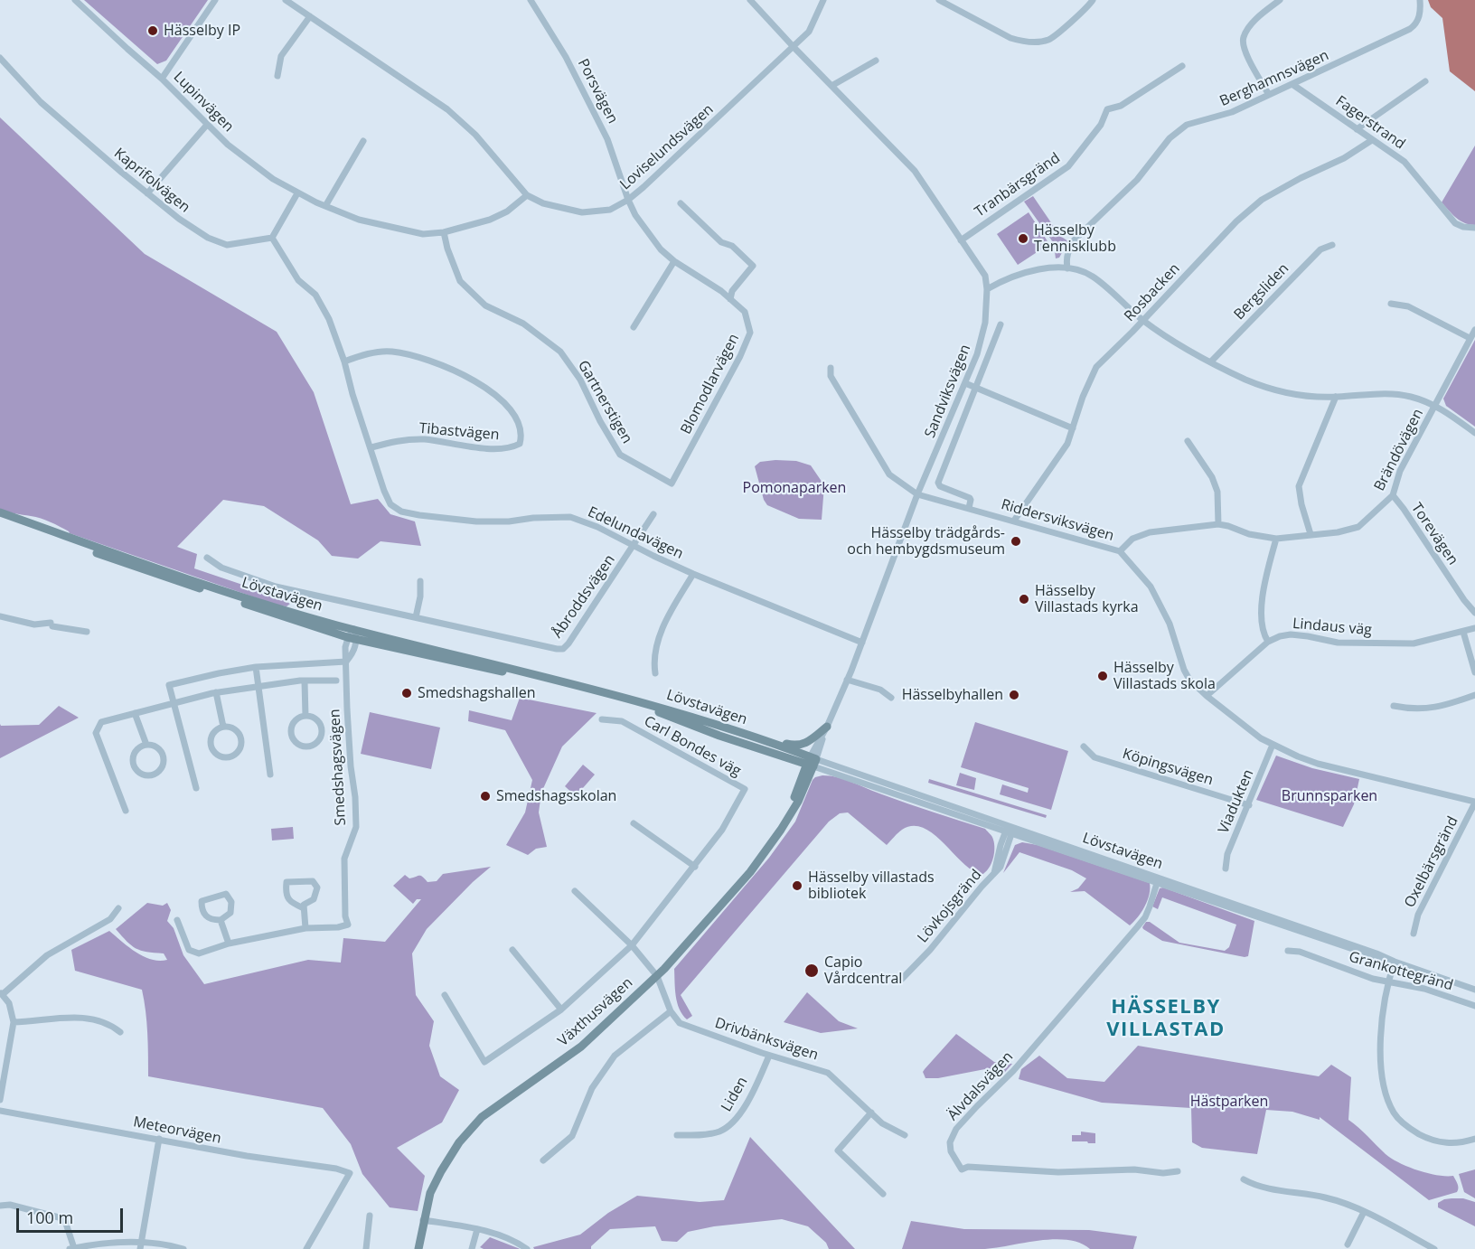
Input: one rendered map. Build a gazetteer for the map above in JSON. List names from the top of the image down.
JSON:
{
  "streets": {
    "street": [
      "Berghamnsvägen",
      "Porsvägen",
      "Lupinvägen",
      "Fagerstrand",
      "Loviselundsvägen",
      "Kaprifolvägen",
      "Tranbärsgränd",
      "Bergsliden",
      "Rosbacken",
      "Blomodlarvägen",
      "Sandviksvägen",
      "Gartnerstigen",
      "Tibastvägen",
      "Brändövägen",
      "Riddersviksvägen",
      "Edelundavägen",
      "Torevägen",
      "Lövstavägen",
      "Åbroddsvägen",
      "Lindaus väg",
      "Carl Bondes väg",
      "Smedshagsvägen",
      "Köpingsvägen",
      "Viadukten",
      "Oxelbärsgränd",
      "Lövkojsgränd",
      "Grankottegränd",
      "Växthusvägen",
      "Drivbänksvägen",
      "Älvdalsvägen",
      "Liden",
      "Meteorvägen"
    ]
  },
  "crossings": [
    ["Berghamnsvägen", "Fagerstrand"],
    ["Porsvägen", "Loviselundsvägen"],
    ["Porsvägen", "Blomodlarvägen"],
    ["Lupinvägen", "Loviselundsvägen"],
    ["Lupinvägen", "Gartnerstigen"],
    ["Fagerstrand", "Rosbacken"],
    ["Loviselundsvägen", "Blomodlarvägen"],
    ["Loviselundsvägen", "Sandviksvägen"],
    ["Kaprifolvägen", "Edelundavägen"],
    ["Tranbärsgränd", "Sandviksvägen"],
    ["Rosbacken", "Riddersviksvägen"],
    ["Blomodlarvägen", "Gartnerstigen"],
    ["Sandviksvägen", "Riddersviksvägen"],
    ["Sandviksvägen", "Edelundavägen"],
    ["Sandviksvägen", "Lövstavägen"],
    ["Sandviksvägen", "Växthusvägen"],
    ["Tibastvägen", "Edelundavägen"],
    ["Brändövägen", "Riddersviksvägen"],
    ["Brändövägen", "Torevägen"],
    ["Riddersviksvägen", "Lindaus väg"],
    ["Riddersviksvägen", "Viadukten"],
    ["Riddersviksvägen", "Oxelbärsgränd"],
    ["Edelundavägen", "Åbroddsvägen"],
    ["Lövstavägen", "Smedshagsvägen"],
    ["Lövstavägen", "Lövkojsgränd"],
    ["Lövstavägen", "Växthusvägen"],
    ["Lövstavägen", "Älvdalsvägen"],
    ["Köpingsvägen", "Viadukten"],
    ["Växthusvägen", "Drivbänksvägen"],
    ["Drivbänksvägen", "Liden"]
  ],
  "districts": ["HÄSSELBY VILLASTAD"],
  "parks": ["Pomonaparken", "Brunnsparken", "Hästparken"],
  "places": [
    "Hässelby IP",
    "Hässelby Tennisklubb",
    "Hässelby trädgårds- och hembygdsmuseum",
    "Hässelby Villastads kyrka",
    "Hässelby Villastads skola",
    "Smedshagshallen",
    "Hässelbyhallen",
    "Smedshagsskolan",
    "Hässelby villastads bibliotek",
    "Capio Vårdcentral"
  ],
  "scale_bar": "100 m"
}
